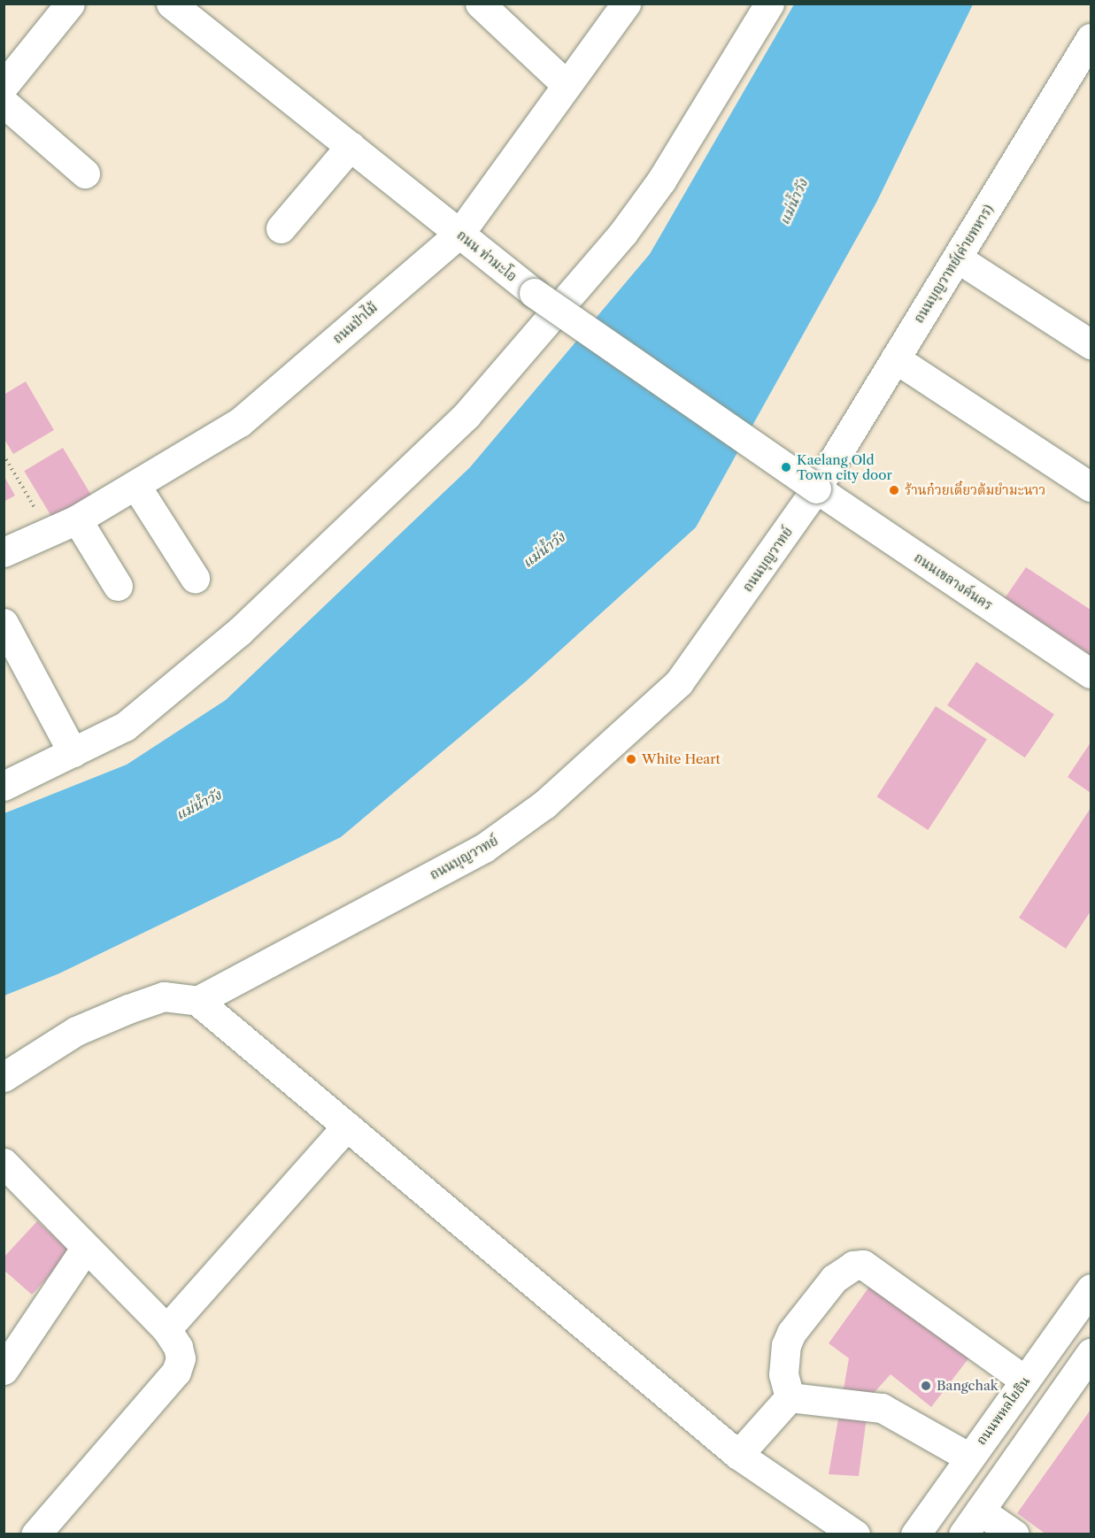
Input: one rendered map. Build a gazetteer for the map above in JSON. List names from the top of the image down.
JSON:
{
  "streets": {
    "street": [
      "ถนน ท่ามะโอ",
      "ถนนบุญวาทย์(ค่ายทหาร)",
      "ถนนป่าไม้",
      "ถนนบุญวาทย์",
      "ถนนเขลางค์นคร",
      "ถนนพหลโยธิน"
    ]
  },
  "crossings": [
    ["ถนน ท่ามะโอ", "ถนนบุญวาทย์(ค่ายทหาร)"],
    ["ถนน ท่ามะโอ", "ถนนป่าไม้"],
    ["ถนน ท่ามะโอ", "ถนนบุญวาทย์"],
    ["ถนน ท่ามะโอ", "ถนนเขลางค์นคร"],
    ["ถนนบุญวาทย์(ค่ายทหาร)", "ถนนบุญวาทย์"],
    ["ถนนบุญวาทย์(ค่ายทหาร)", "ถนนเขลางค์นคร"],
    ["ถนนบุญวาทย์", "ถนนเขลางค์นคร"]
  ],
  "water": ["แม่น้ำวัง"],
  "places": [
    "Kaelang Old Town city door",
    "ร้านก๋วยเตี๋ยวต้มยำมะนาว",
    "White Heart",
    "Bangchak"
  ]
}
